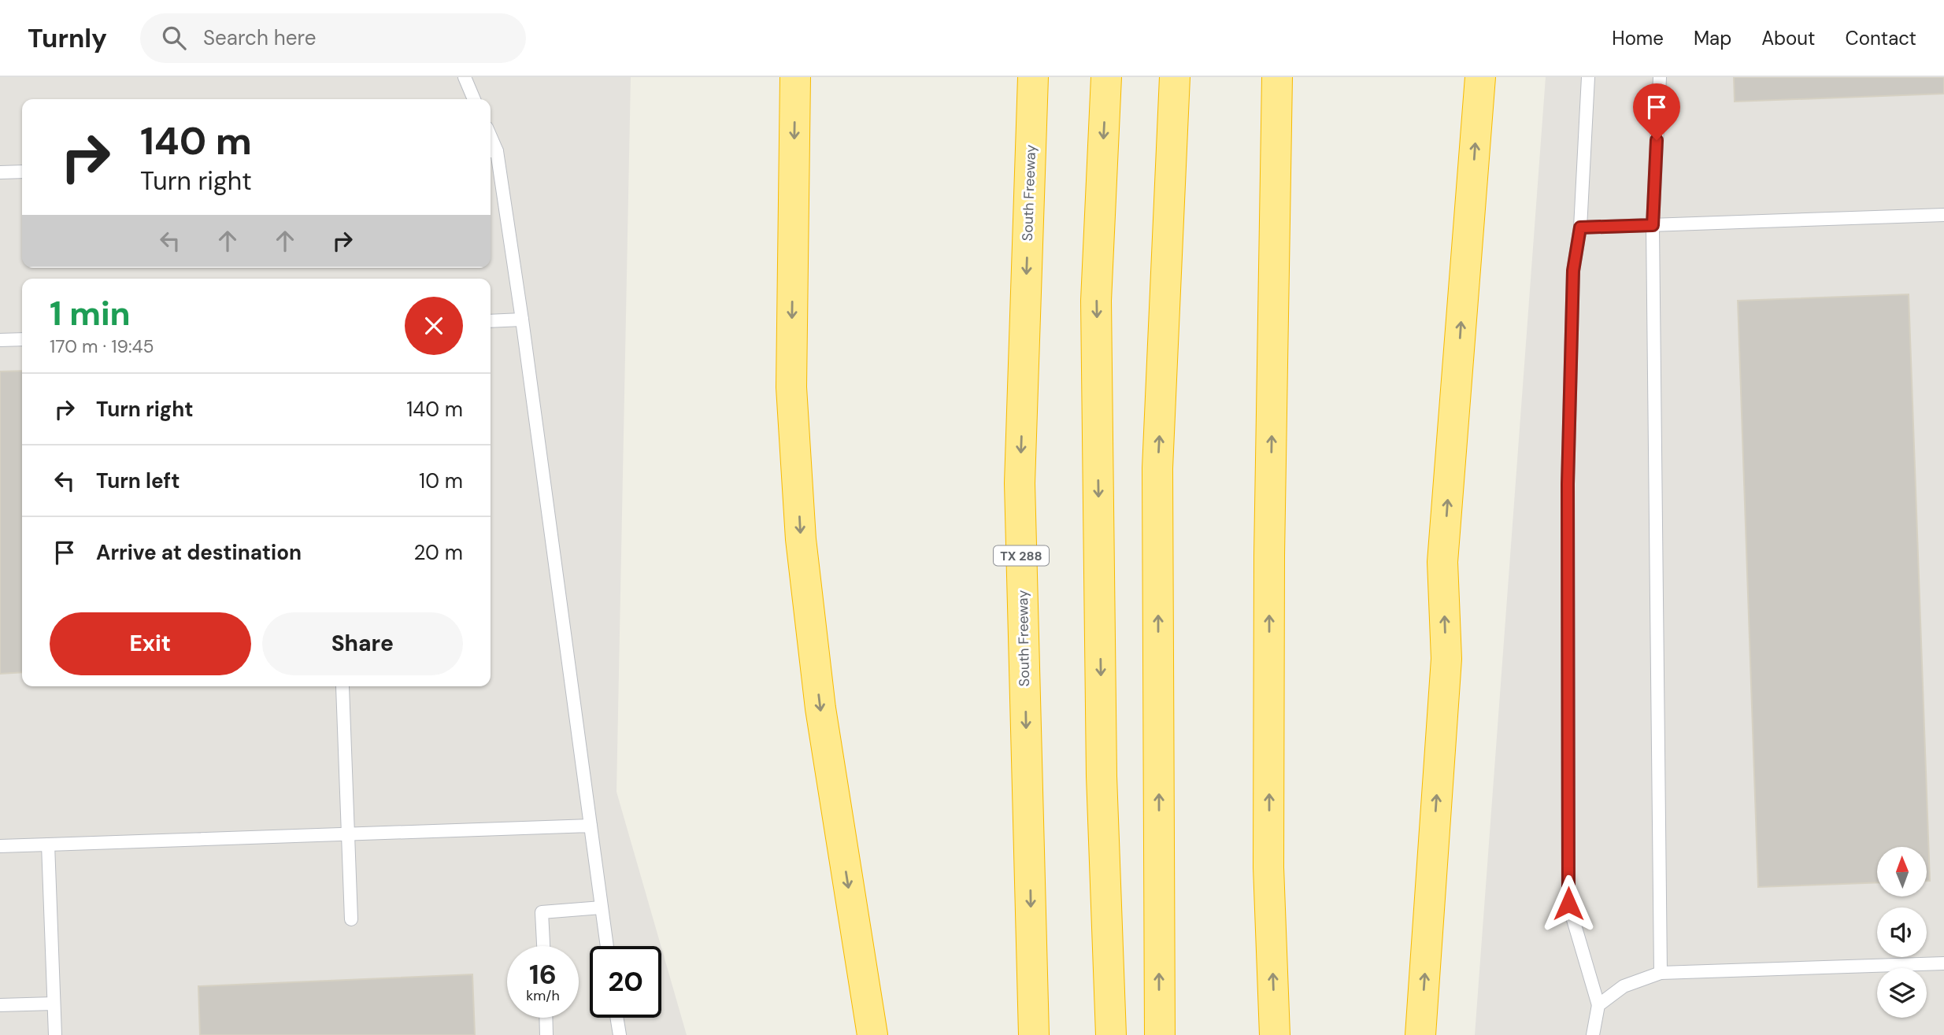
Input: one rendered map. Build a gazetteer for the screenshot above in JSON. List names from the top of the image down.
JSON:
{
  "streets": {
    "highway": ["South Freeway", "TX 288"]
  },
  "north": "top",
  "page": {
    "header": "Turnly",
    "search": "Search here",
    "nav": [
      "Home",
      "Map",
      "About",
      "Contact"
    ],
    "turn": ["140 m", "Turn right"],
    "heading": ["1 min", "170 m · 19:45"],
    "list": [
      {
        "name": "Turn right",
        "value": "140 m"
      },
      {
        "name": "Turn left",
        "value": "10 m"
      },
      {
        "name": "Arrive at destination",
        "value": "20 m"
      }
    ],
    "buttons": ["Exit", "Share"],
    "speed": "16 km/h",
    "limit": "20"
  }
}
